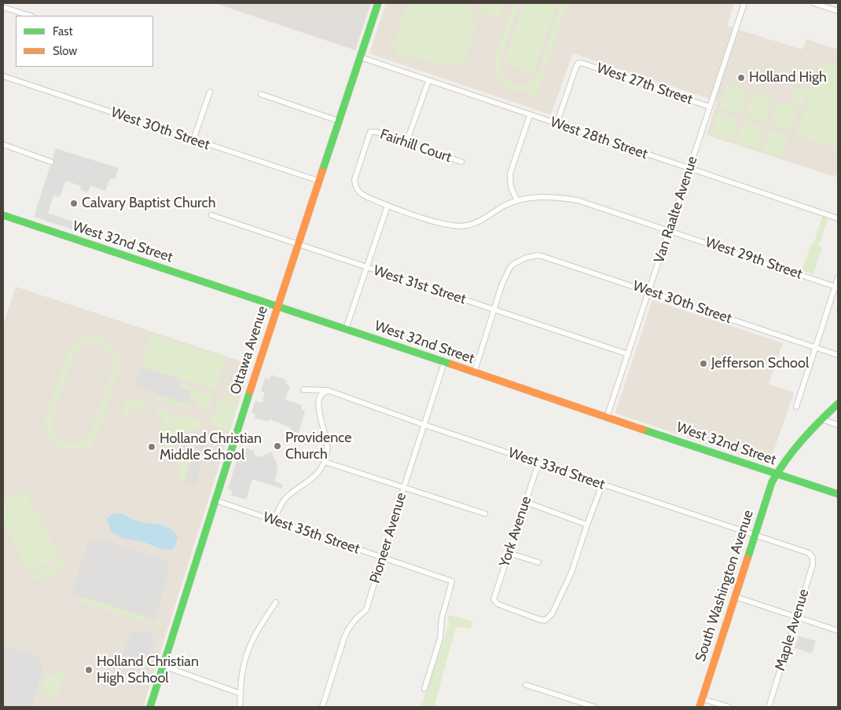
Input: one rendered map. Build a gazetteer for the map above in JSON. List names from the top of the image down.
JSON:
{
  "streets": {
    "street": [
      "West 27th Street",
      "West 30th Street",
      "West 28th Street",
      "Fairhill Court",
      "Van Raalte Avenue",
      "West 32nd Street",
      "West 29th Street",
      "West 31st Street",
      "Ottawa Avenue",
      "West 33rd Street",
      "York Avenue",
      "West 35th Street",
      "Pioneer Avenue",
      "South Washington Avenue",
      "Maple Avenue"
    ]
  },
  "crossings": [
    ["West 27th Street", "West 28th Street"],
    ["West 27th Street", "Van Raalte Avenue"],
    ["West 30th Street", "Van Raalte Avenue"],
    ["West 30th Street", "West 31st Street"],
    ["West 30th Street", "Ottawa Avenue"],
    ["West 28th Street", "Van Raalte Avenue"],
    ["West 28th Street", "Ottawa Avenue"],
    ["Fairhill Court", "West 29th Street"],
    ["Van Raalte Avenue", "West 32nd Street"],
    ["Van Raalte Avenue", "West 29th Street"],
    ["Van Raalte Avenue", "West 31st Street"],
    ["West 32nd Street", "Ottawa Avenue"],
    ["West 32nd Street", "Pioneer Avenue"],
    ["West 32nd Street", "South Washington Avenue"],
    ["West 31st Street", "Ottawa Avenue"],
    ["Ottawa Avenue", "West 35th Street"],
    ["West 33rd Street", "York Avenue"],
    ["West 33rd Street", "Pioneer Avenue"],
    ["West 33rd Street", "South Washington Avenue"],
    ["West 33rd Street", "Maple Avenue"],
    ["West 35th Street", "Pioneer Avenue"]
  ],
  "places": [
    "Holland High",
    "Calvary Baptist Church",
    "Jefferson School",
    "Providence Church",
    "Holland Christian Middle School",
    "Holland Christian High School"
  ],
  "legend": ["Fast", "Slow"]
}
